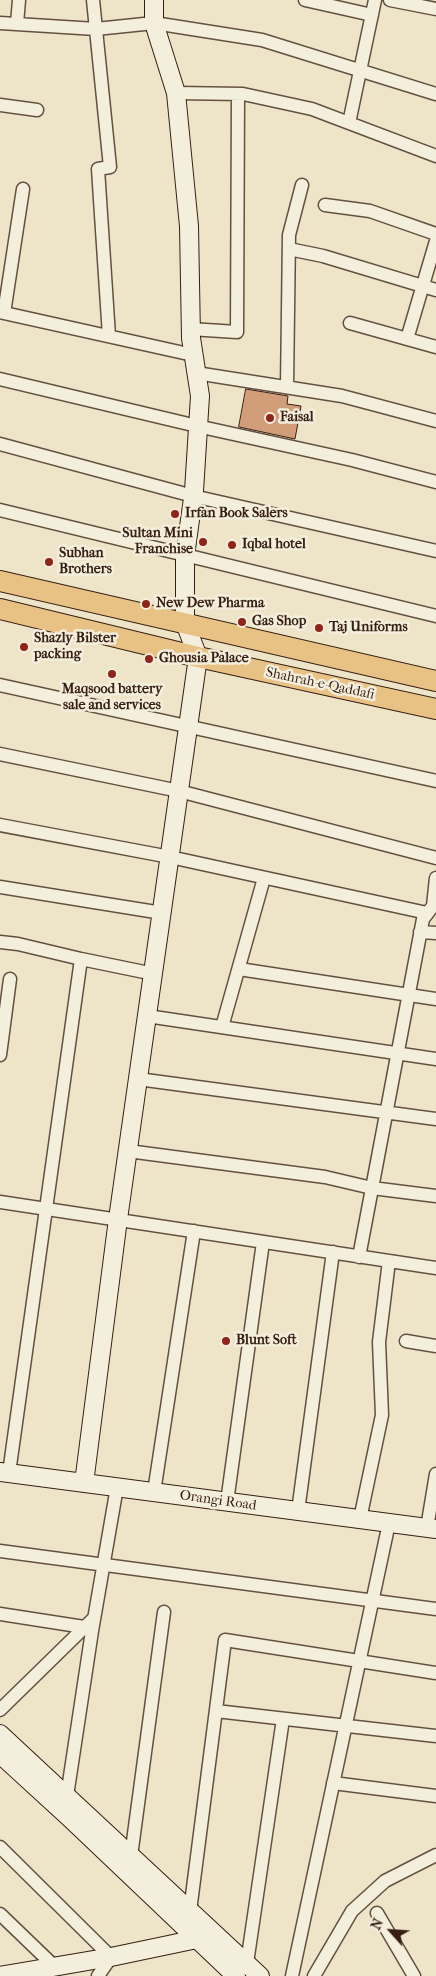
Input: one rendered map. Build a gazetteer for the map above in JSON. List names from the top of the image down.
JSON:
{
  "streets": {
    "main road": ["Shahrah-e-Qaddafi"],
    "street": ["Orangi Road"]
  },
  "places": [
    "Faisal",
    "Irfan Book Salers",
    "Sultan Mini Franchise",
    "Iqbal hotel",
    "Subhan Brothers",
    "New Dew Pharma",
    "Gas Shop",
    "Taj Uniforms",
    "Shazly Bilster packing",
    "Ghousia Palace",
    "Maqsood battery sale and services",
    "Blunt Soft"
  ],
  "north": "top left"
}
